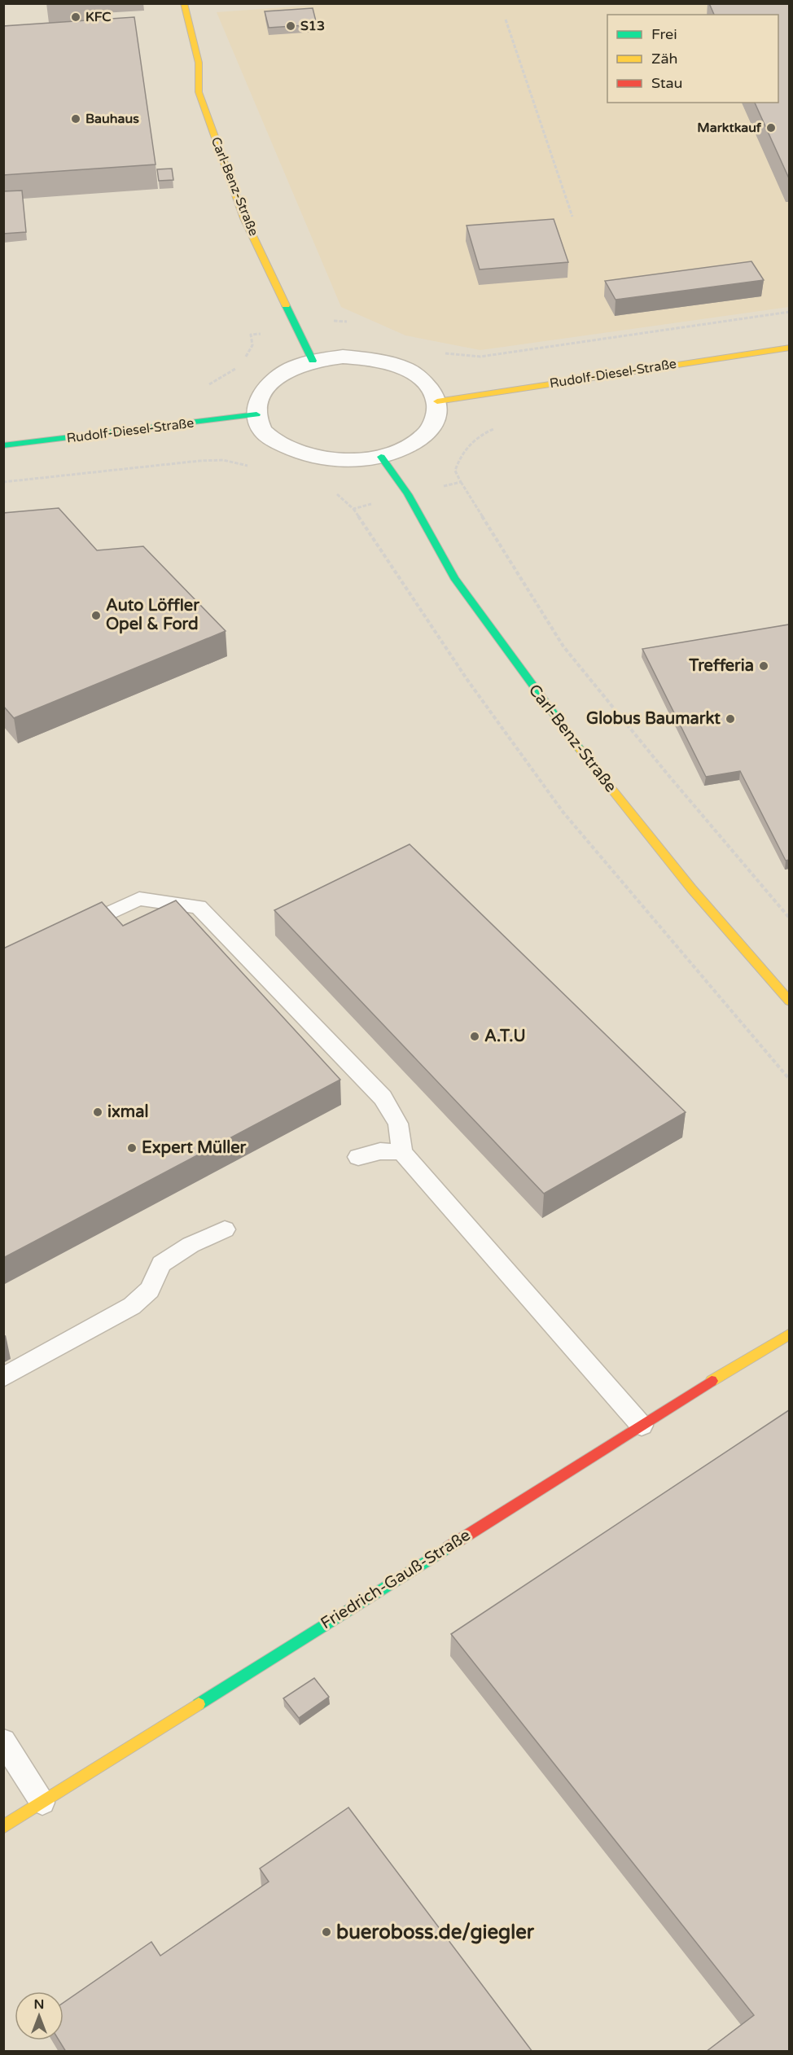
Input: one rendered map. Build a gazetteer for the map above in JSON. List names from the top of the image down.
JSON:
{
  "streets": {
    "street": ["Carl-Benz-Straße", "Rudolf-Diesel-Straße", "Friedrich-Gauß-Straße"]
  },
  "crossings": [
    ["Carl-Benz-Straße", "Rudolf-Diesel-Straße"]
  ],
  "places": [
    "KFC",
    "S13",
    "Bauhaus",
    "Marktkauf",
    "Auto Löffler Opel & Ford",
    "Trefferia",
    "Globus Baumarkt",
    "A.T.U",
    "ixmal",
    "Expert Müller",
    "bueroboss.de/giegler"
  ],
  "legend": ["Frei", "Zäh", "Stau"],
  "north": "top"
}
